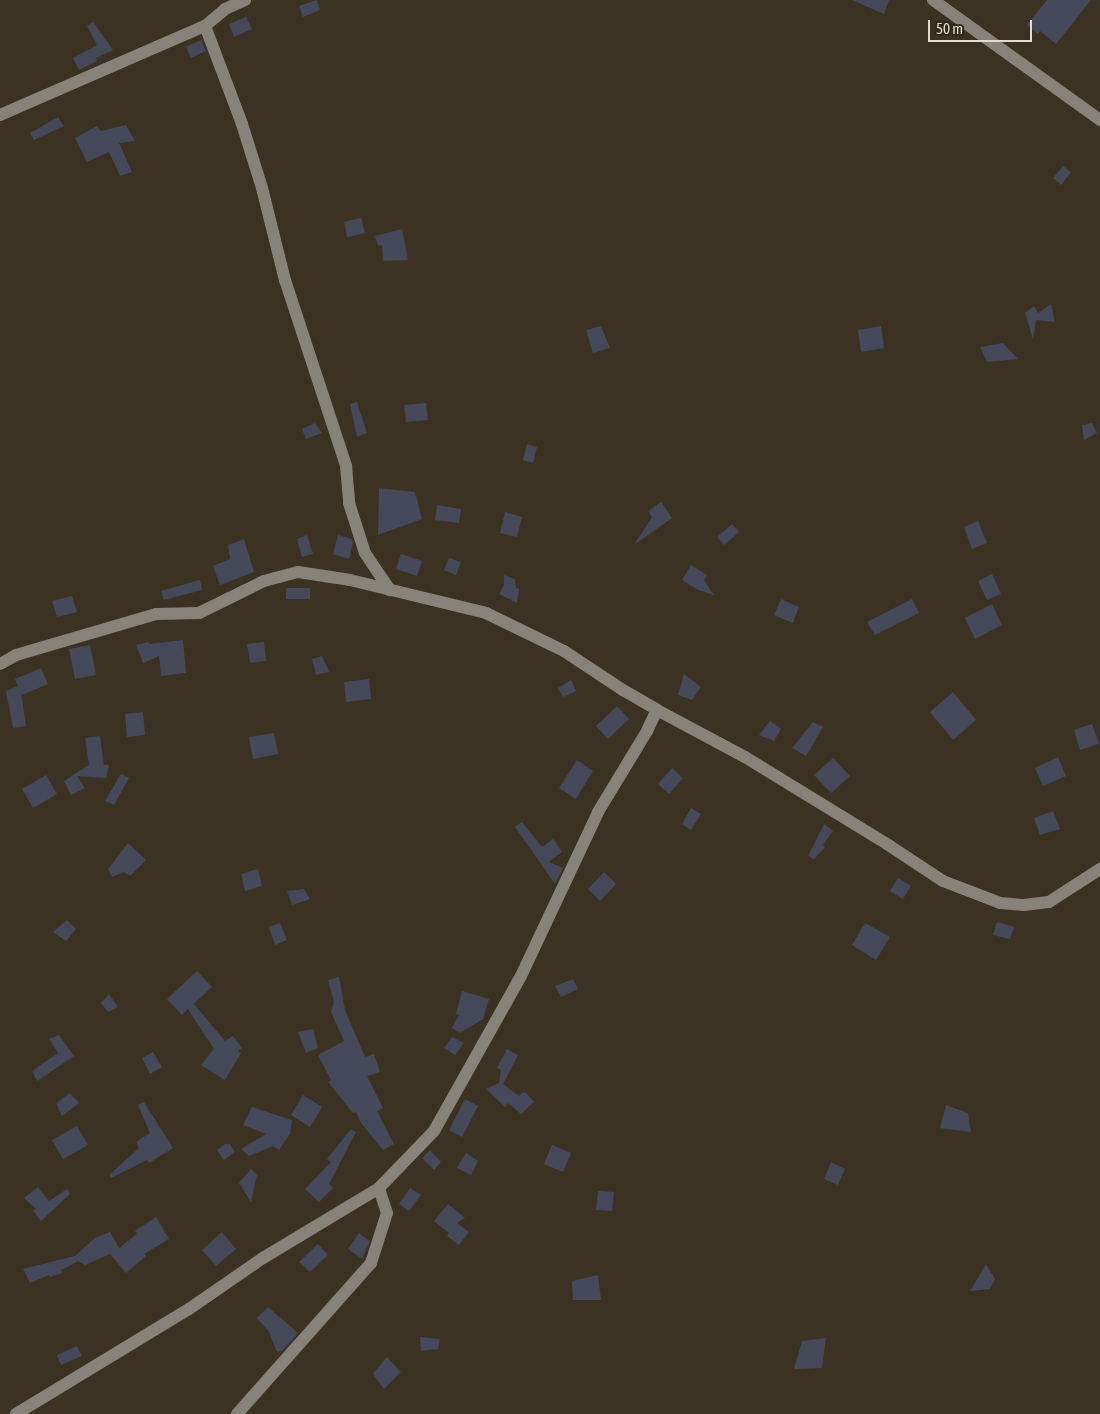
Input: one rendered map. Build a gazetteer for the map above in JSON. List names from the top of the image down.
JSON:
{
  "scale_bar": "50 m"
}
